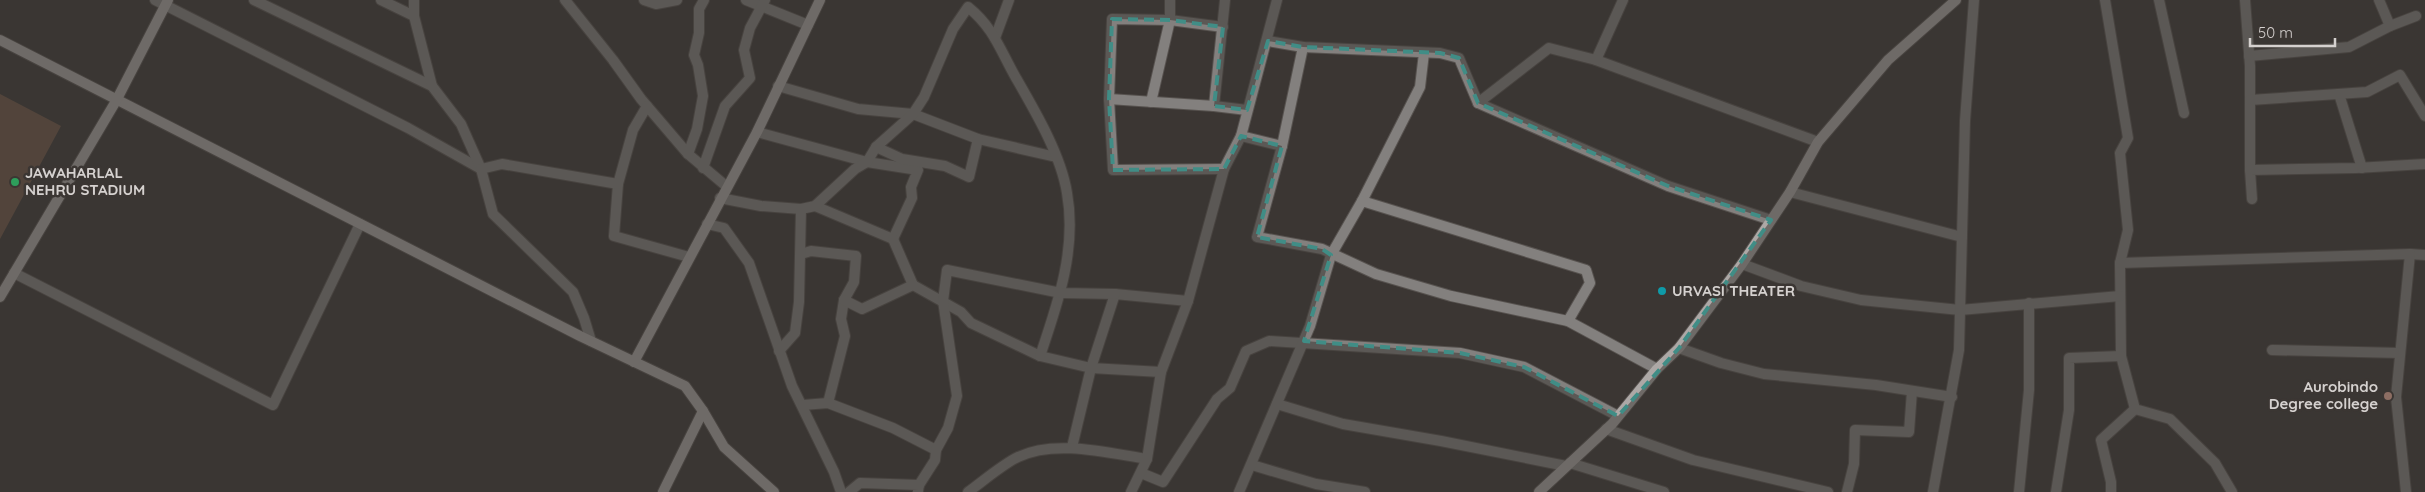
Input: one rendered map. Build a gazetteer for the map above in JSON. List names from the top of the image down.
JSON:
{
  "places": ["JAWAHARLAL NEHRU STADIUM", "URVASI THEATER", "Aurobindo Degree college"],
  "scale_bar": "50 m"
}
